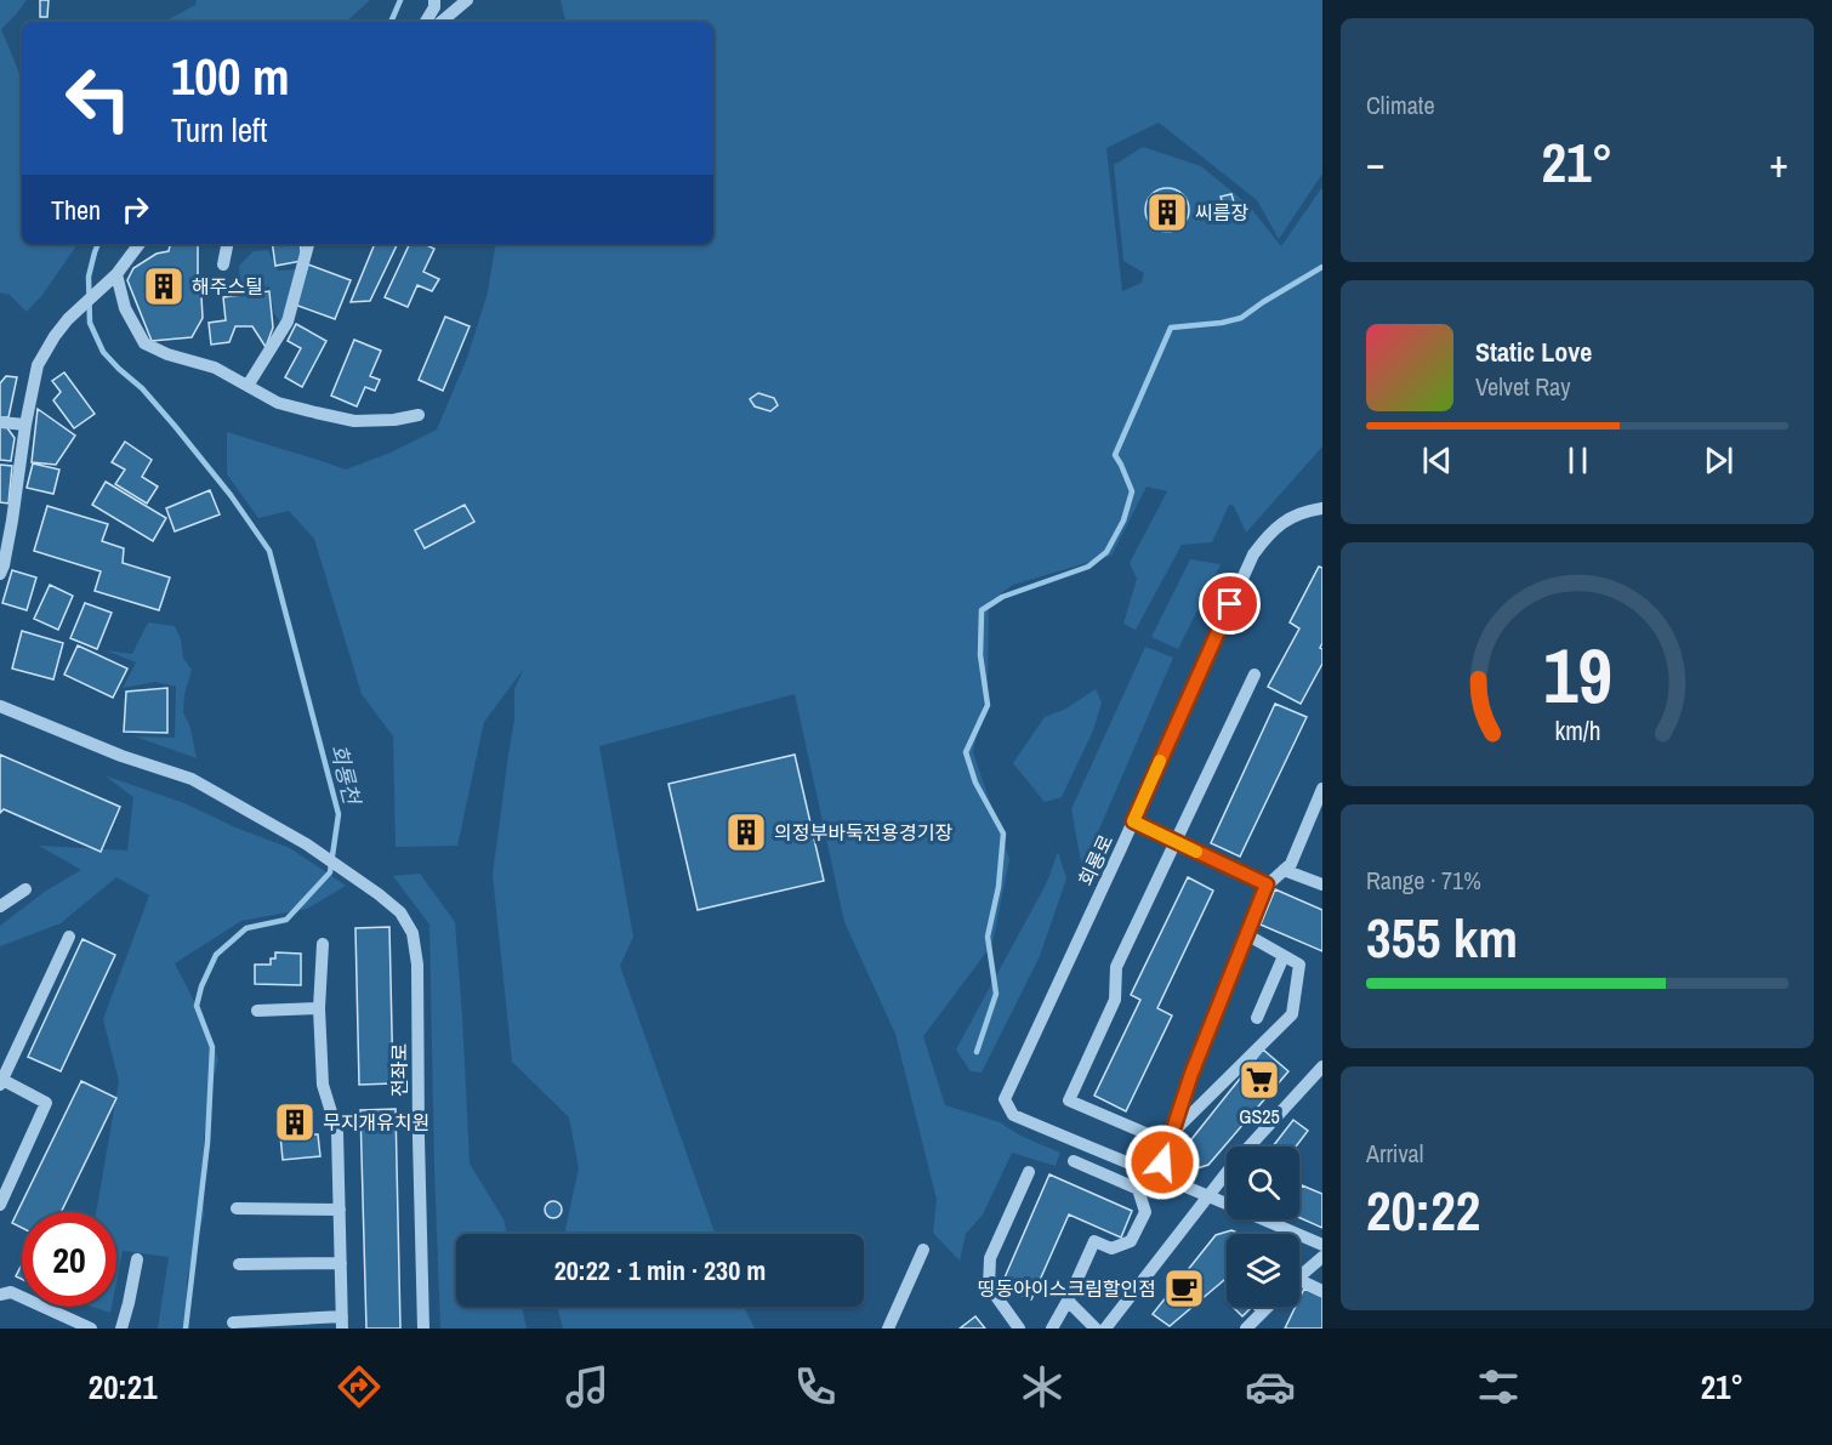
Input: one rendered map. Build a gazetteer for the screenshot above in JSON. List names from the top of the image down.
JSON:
{
  "streets": {
    "street": ["회룡로", "전좌로"]
  },
  "water": ["회룡천"],
  "places": {
    "building": [
      "씨름장",
      "해주스틸",
      "의정부바둑전용경기장",
      "무지개유치원"
    ],
    "supermarket": ["GS25"],
    "cafe": ["띵동아이스크림할인점"]
  },
  "page": {
    "tile": [
      "Climate",
      ["Range · 71%", "355 km"],
      ["Arrival", "20:22"]
    ],
    "turn": ["100 m", "Turn left"],
    "heat": ["−", "21°", "+"],
    "then": "Then",
    "song": ["Static Love", "Velvet Ray"],
    "limit": "20",
    "trip": "20:22 · 1 min · 230 m",
    "tabs": ["20:21", "21°"],
    "gauge": ["19", "km/h"]
  }
}
